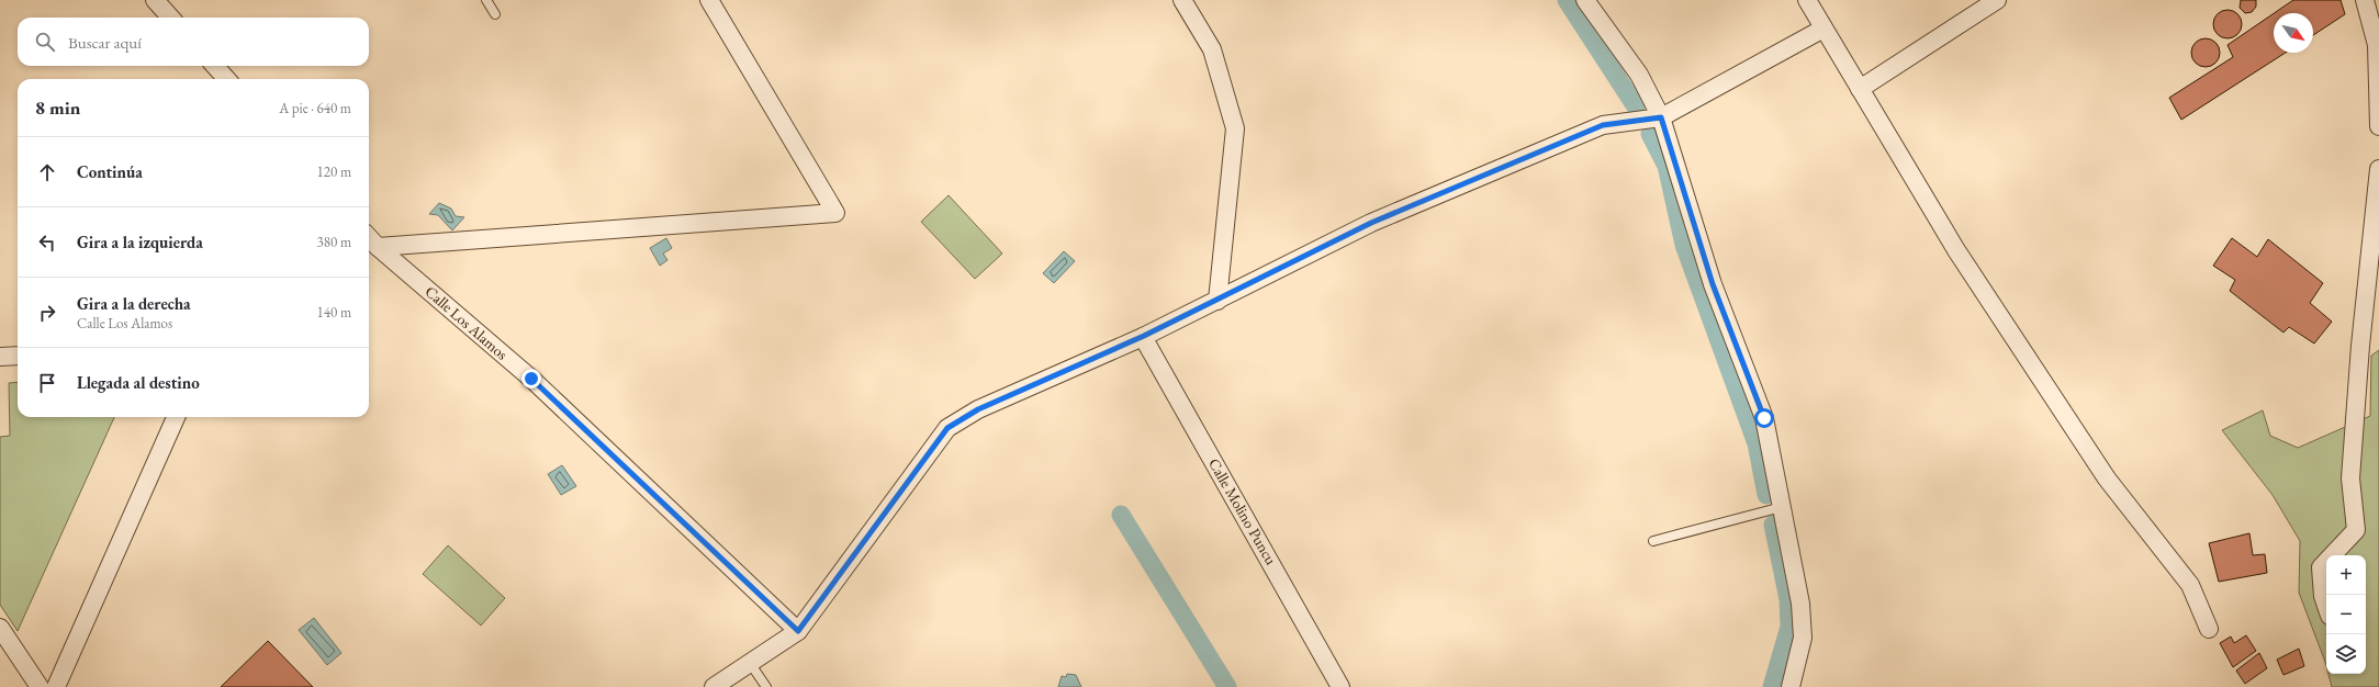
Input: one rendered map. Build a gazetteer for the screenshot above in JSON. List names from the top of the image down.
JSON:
{
  "streets": {
    "street": ["Calle Los Alamos", "Calle Molino Puncu"]
  },
  "north": "bottom right",
  "page": {
    "search": "Buscar aquí",
    "heading": ["8 min", "A pie · 640 m"],
    "list": [
      ["Continúa", "120 m"],
      ["Gira a la izquierda", "380 m"],
      ["Gira a la derecha", "Calle Los Alamos", "140 m"],
      "Llegada al destino"
    ],
    "map_buttons": ["+", "−"]
  }
}
